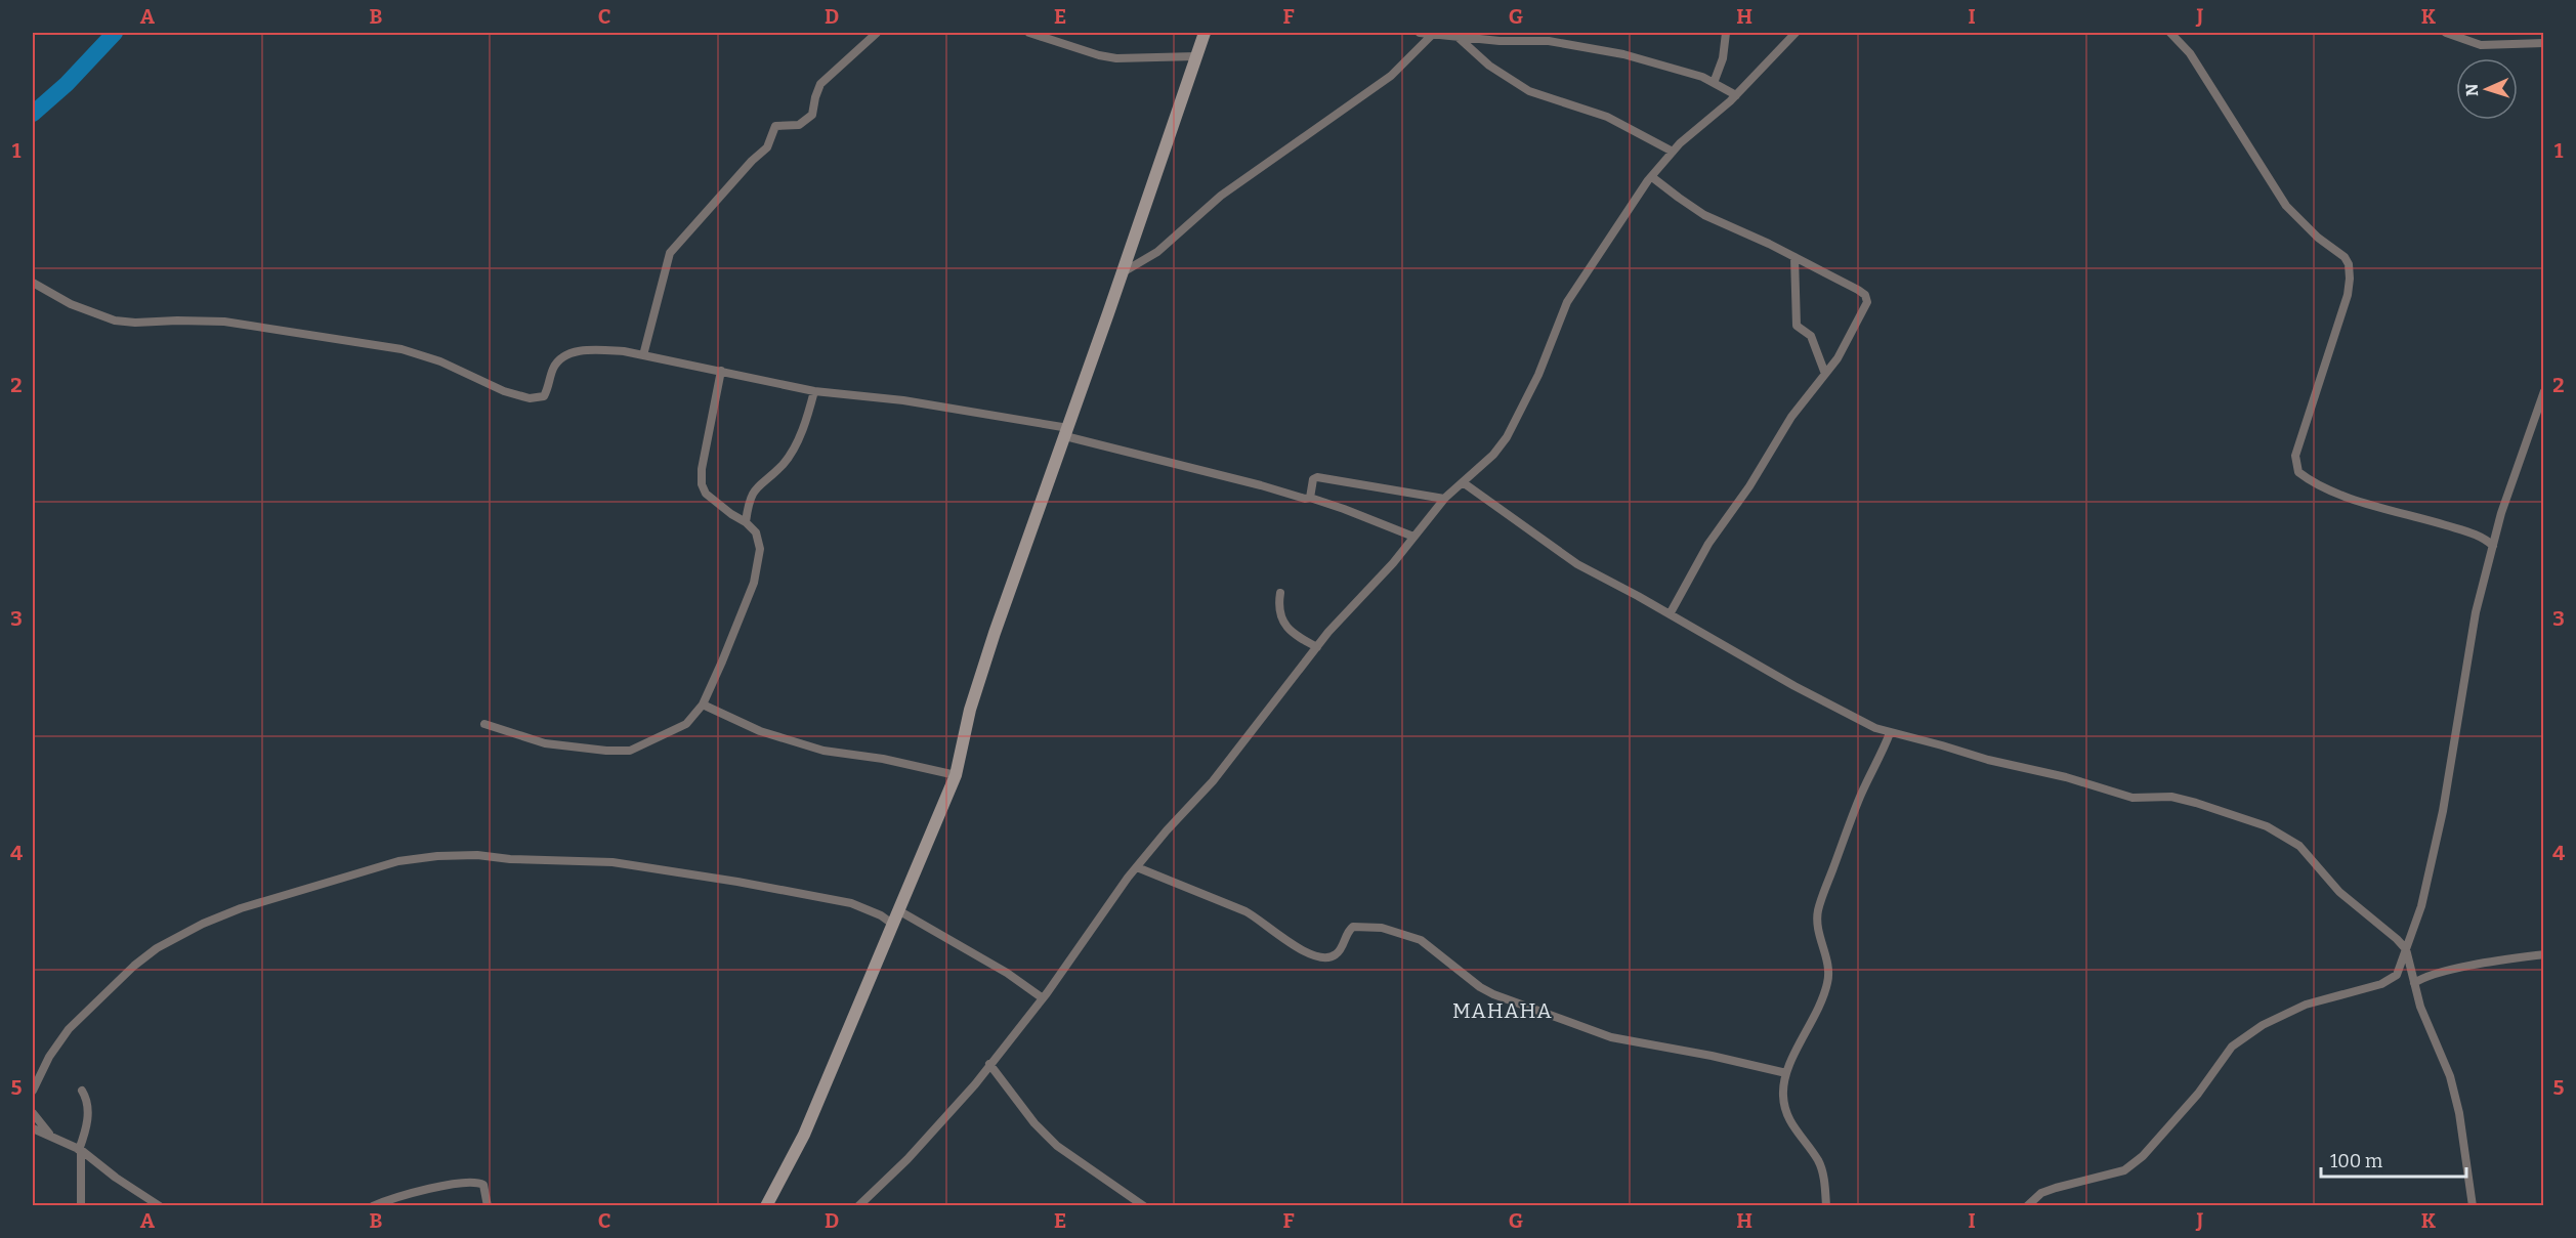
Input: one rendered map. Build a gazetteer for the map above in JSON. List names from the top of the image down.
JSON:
{
  "districts": ["MAHAHA"],
  "scale_bar": "100 m",
  "north": "left",
  "grid": {
    "columns": [
      "A",
      "B",
      "C",
      "D",
      "E",
      "F",
      "G",
      "H",
      "I",
      "J",
      "K"
    ],
    "rows": [
      "1",
      "2",
      "3",
      "4",
      "5"
    ]
  }
}
